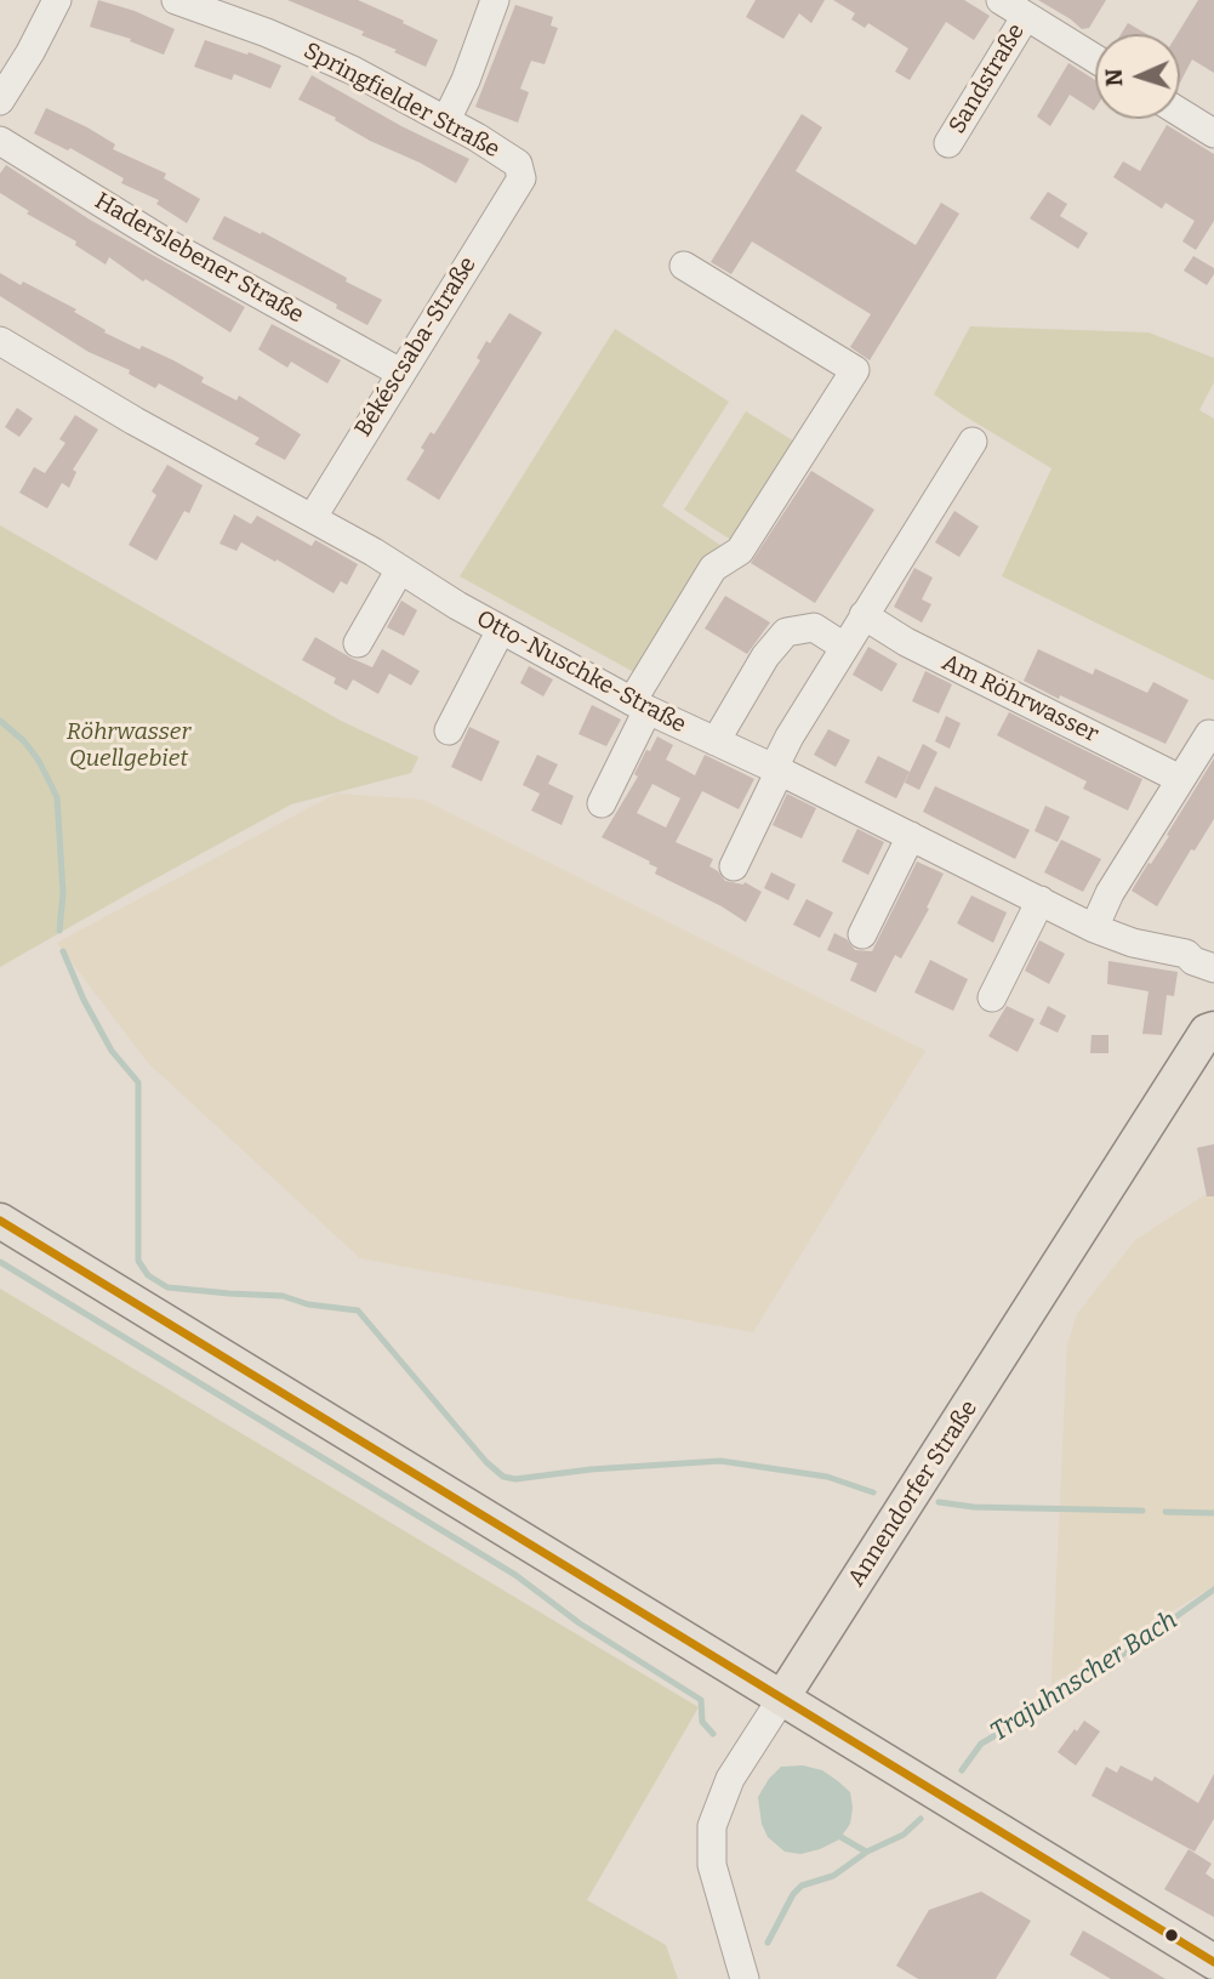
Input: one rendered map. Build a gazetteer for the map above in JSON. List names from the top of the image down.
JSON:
{
  "streets": {
    "main road": ["Annendorfer Straße"],
    "street": [
      "Sandstraße",
      "Springfielder Straße",
      "Haderslebener Straße",
      "Békéscsaba-Straße",
      "Otto-Nuschke-Straße",
      "Am Röhrwasser"
    ]
  },
  "crossings": [
    ["Springfielder Straße", "Békéscsaba-Straße"],
    ["Haderslebener Straße", "Békéscsaba-Straße"],
    ["Békéscsaba-Straße", "Otto-Nuschke-Straße"]
  ],
  "water": ["Trajuhnscher Bach"],
  "parks": ["Röhrwasser Quellgebiet"],
  "north": "left"
}
